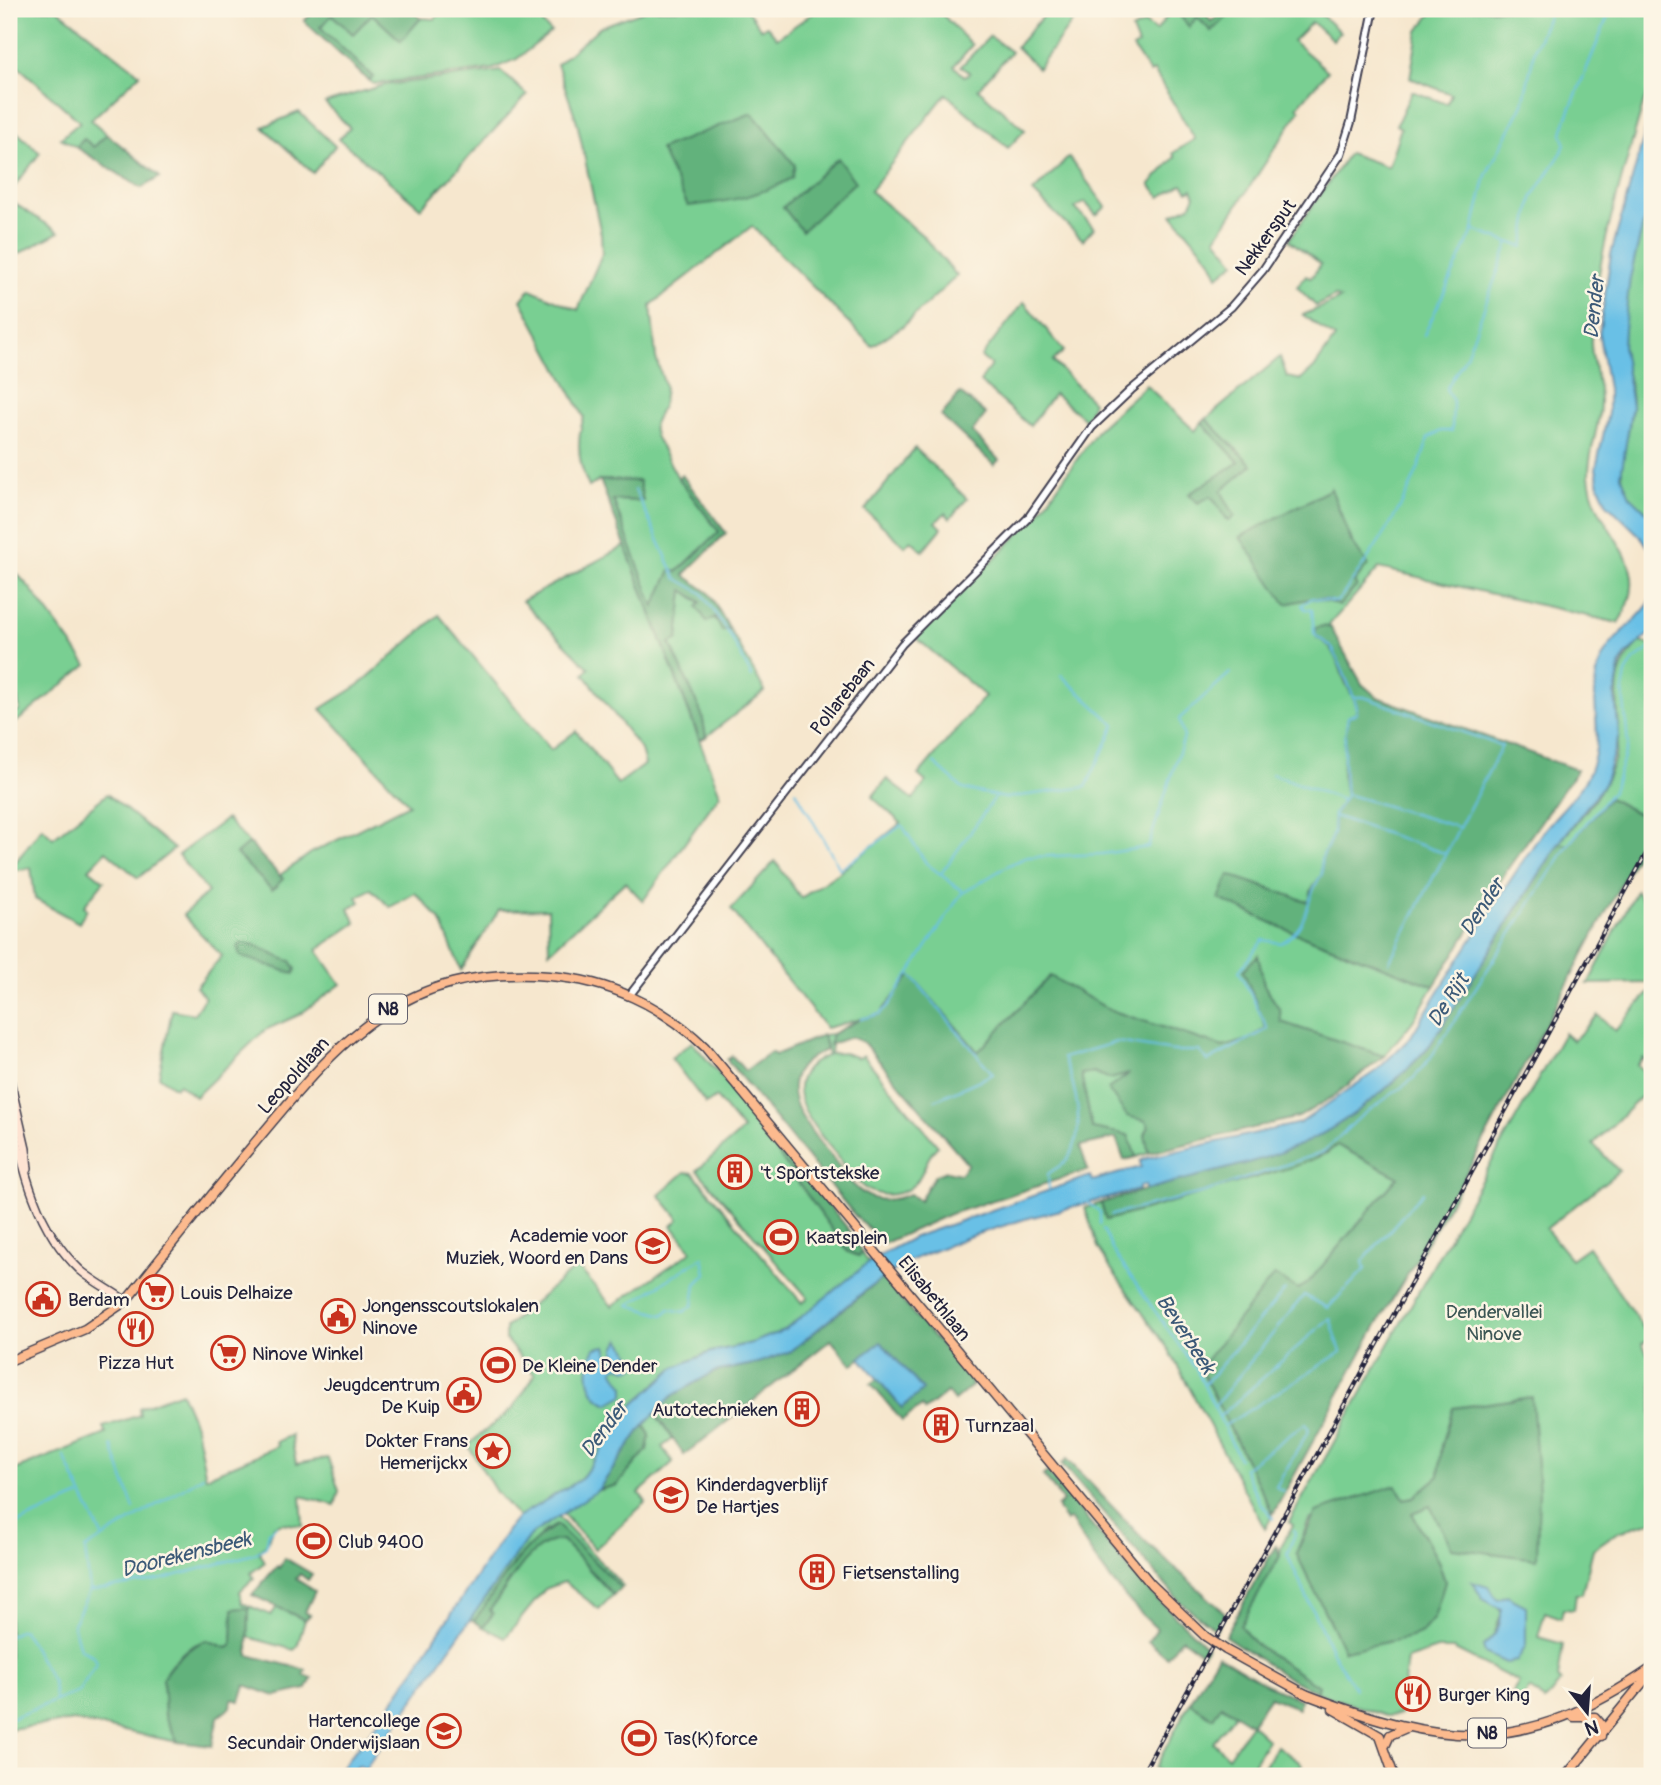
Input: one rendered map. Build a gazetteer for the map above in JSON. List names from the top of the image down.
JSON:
{
  "streets": {
    "main road": ["N8", "Leopoldlaan", "Elisabethlaan"],
    "street": ["Nekkersput", "Pollarebaan"]
  },
  "crossings": [
    ["Nekkersput", "Pollarebaan"],
    ["Pollarebaan", "Leopoldlaan"],
    ["Pollarebaan", "Elisabethlaan"],
    ["N8", "Leopoldlaan"],
    ["N8", "Elisabethlaan"],
    ["Leopoldlaan", "Elisabethlaan"]
  ],
  "water": [
    "Dender",
    "De Rijt",
    "Beverbeek",
    "Doorekensbeek"
  ],
  "parks": ["Dendervallei Ninove"],
  "places": {
    "building": [
      "'t Sportstekske",
      "Autotechnieken",
      "Turnzaal",
      "Fietsenstalling"
    ],
    "sports": [
      "Kaatsplein",
      "De Kleine Dender",
      "Club 9400",
      "Tas(K)force"
    ],
    "school or university": ["Academie voor Muziek, Woord en Dans", "Kinderdagverblijf De Hartjes", "Hartencollege Secundair Onderwijslaan"],
    "supermarket": ["Louis Delhaize", "Ninove Winkel"],
    "public building": ["Berdam", "Jongensscoutslokalen Ninove", "Jeugdcentrum De Kuip"],
    "restaurant": ["Pizza Hut", "Burger King"],
    "place": ["Dokter Frans Hemerijckx"]
  },
  "north": "bottom"
}
